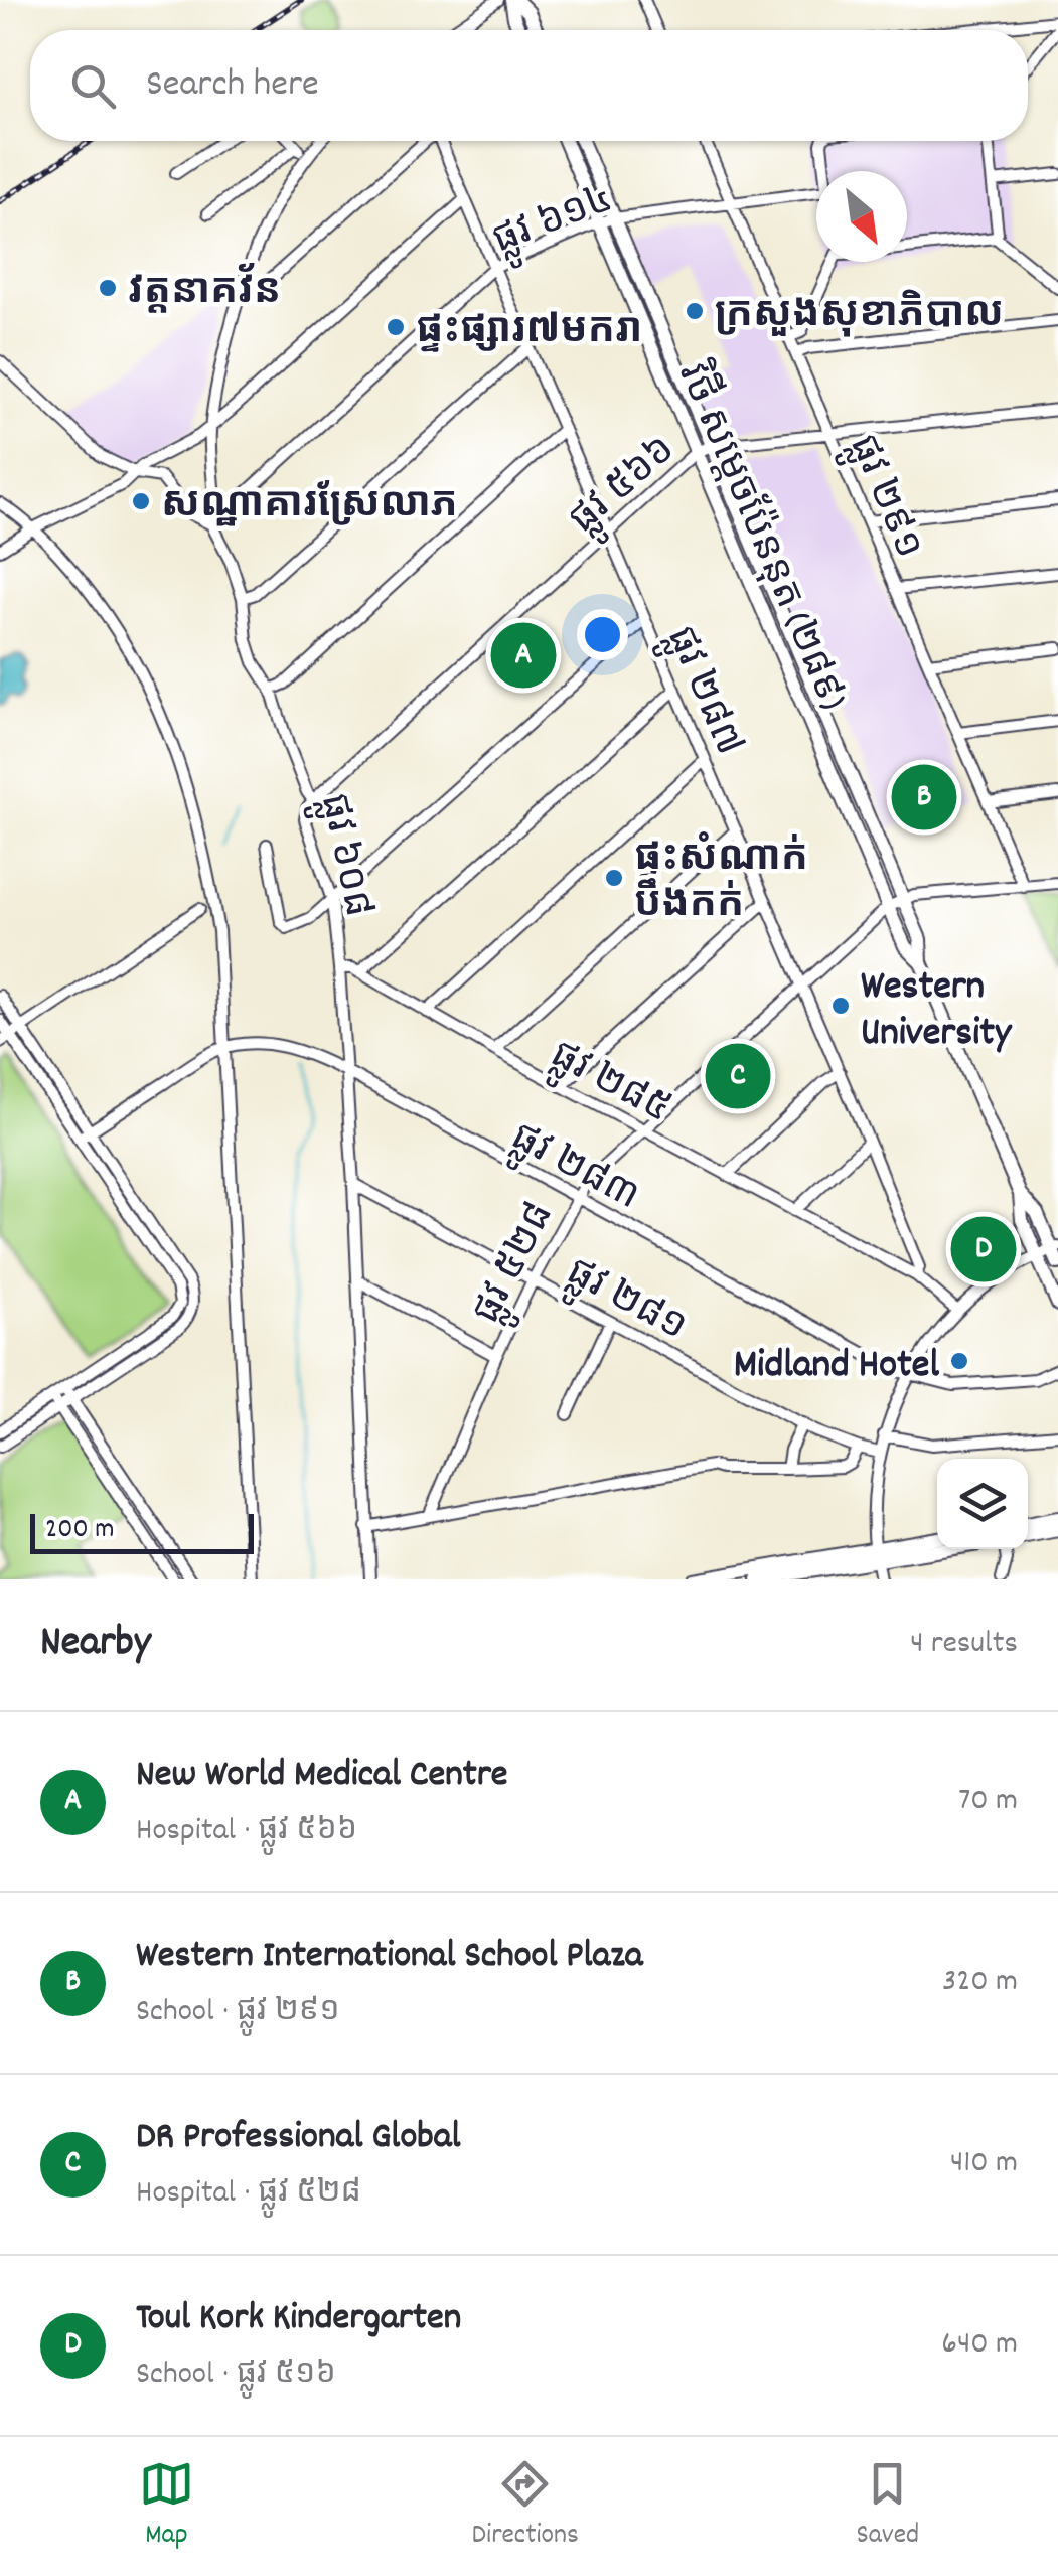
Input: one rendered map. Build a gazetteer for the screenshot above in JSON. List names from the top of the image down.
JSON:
{
  "streets": {
    "main road": ["វិថី សម្តេចប៉ែននុត (២៨៩)"],
    "street": [
      "ផ្លូវ ៦១៤",
      "ផ្លូវ ៥៦៦",
      "ផ្លូវ ២៩១",
      "ផ្លូវ ២៨៧",
      "ផ្លូវ ៦០៨",
      "ផ្លូវ ២៨៥",
      "ផ្លូវ ២៨៣",
      "ផ្លូវ ៥២៨",
      "ផ្លូវ ២៨១"
    ]
  },
  "crossings": [
    ["ផ្លូវ ៦១៤", "ផ្លូវ ២៩១"],
    ["ផ្លូវ ៦១៤", "វិថី សម្តេចប៉ែននុត (២៨៩)"],
    ["ផ្លូវ ៦១៤", "ផ្លូវ ២៨៧"],
    ["ផ្លូវ ៦១៤", "ផ្លូវ ៦០៨"],
    ["ផ្លូវ ៥៦៦", "ផ្លូវ ២៩១"],
    ["ផ្លូវ ៥៦៦", "វិថី សម្តេចប៉ែននុត (២៨៩)"],
    ["ផ្លូវ ៥៦៦", "ផ្លូវ ២៨៧"],
    ["ផ្លូវ ៥៦៦", "ផ្លូវ ៦០៨"],
    ["ផ្លូវ ២៩១", "ផ្លូវ ៥២៨"],
    ["វិថី សម្តេចប៉ែននុត (២៨៩)", "ផ្លូវ ៥២៨"],
    ["ផ្លូវ ២៨៧", "ផ្លូវ ២៨៥"],
    ["ផ្លូវ ២៨៧", "ផ្លូវ ៥២៨"],
    ["ផ្លូវ ៦០៨", "ផ្លូវ ២៨៥"],
    ["ផ្លូវ ៦០៨", "ផ្លូវ ២៨៣"],
    ["ផ្លូវ ៦០៨", "ផ្លូវ ២៨១"],
    ["ផ្លូវ ២៨៥", "ផ្លូវ ៥២៨"],
    ["ផ្លូវ ២៨៣", "ផ្លូវ ៥២៨"],
    ["ផ្លូវ ៥២៨", "ផ្លូវ ២៨១"]
  ],
  "places": [
    "វត្តនាគវ័ន",
    "ក្រសួងសុខាភិបាល",
    "ផ្ទះផ្សារ៧មករា",
    "សណ្ឋាគារស្រែលាភ",
    "ផ្ទះសំណាក់ បឹងកក់",
    "Western University",
    "Midland Hotel"
  ],
  "scale_bar": "200 m",
  "north": "bottom right",
  "page": {
    "search": "Search here",
    "pins": [
      "A",
      "B",
      "C",
      "D"
    ],
    "scale": "200 m",
    "heading": ["Nearby", "4 results"],
    "list": [
      {
        "mark": "A",
        "name": "New World Medical Centre",
        "note": "Hospital · ផ្លូវ ៥៦៦",
        "value": "70 m"
      },
      {
        "mark": "B",
        "name": "Western International School Plaza",
        "note": "School · ផ្លូវ ២៩១",
        "value": "320 m"
      },
      {
        "mark": "C",
        "name": "DR Professional Global",
        "note": "Hospital · ផ្លូវ ៥២៨",
        "value": "410 m"
      },
      {
        "mark": "D",
        "name": "Toul Kork Kindergarten",
        "note": "School · ផ្លូវ ៥១៦",
        "value": "640 m"
      }
    ],
    "nav": ["Map", "Directions", "Saved"]
  }
}
